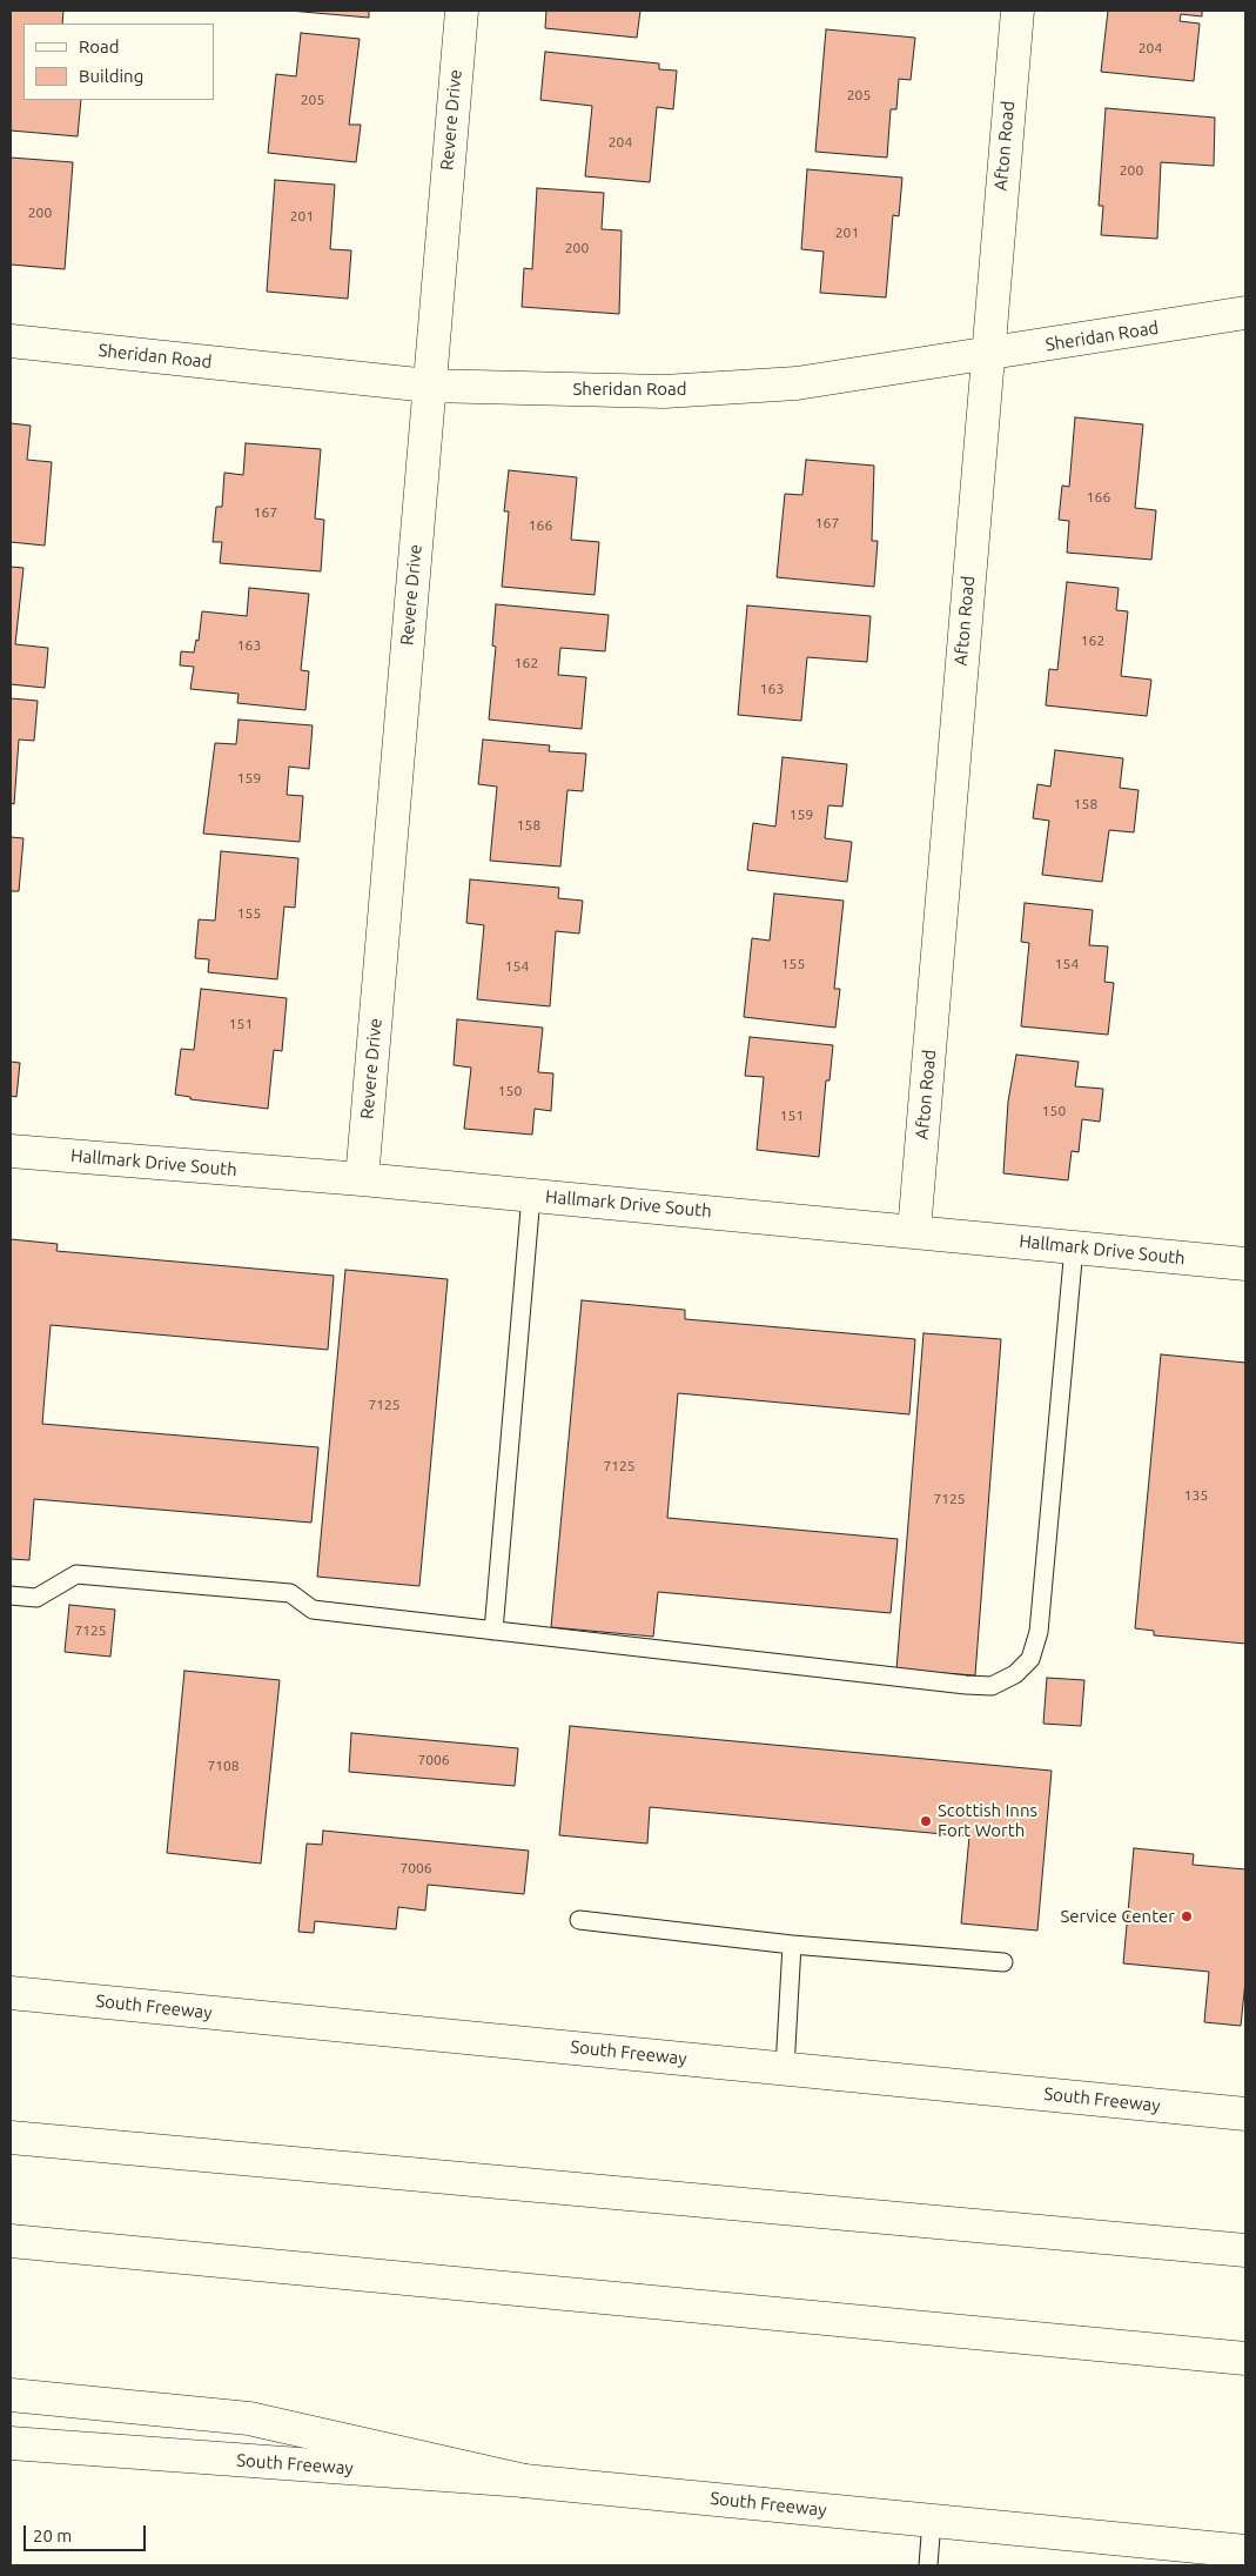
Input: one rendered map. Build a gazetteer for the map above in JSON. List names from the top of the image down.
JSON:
{
  "streets": {
    "main road": [
      "Revere Drive",
      "Afton Road",
      "Sheridan Road",
      "Hallmark Drive South",
      "South Freeway"
    ]
  },
  "crossings": [
    ["Revere Drive", "Sheridan Road"],
    ["Revere Drive", "Hallmark Drive South"],
    ["Afton Road", "Sheridan Road"],
    ["Afton Road", "Hallmark Drive South"]
  ],
  "places": ["Scottish Inns Fort Worth", "Service Center"],
  "house_numbers": [
    "204",
    "205",
    "205",
    "204",
    "200",
    "200",
    "201",
    "201",
    "200",
    "166",
    "167",
    "167",
    "166",
    "162",
    "163",
    "162",
    "163",
    "159",
    "158",
    "159",
    "158",
    "155",
    "155",
    "154",
    "154",
    "151",
    "150",
    "150",
    "151",
    "7125",
    "7125",
    "135",
    "7125",
    "7125",
    "7006",
    "7108",
    "7006"
  ],
  "legend": ["Road", "Building"],
  "scale_bar": "20 m"
}
